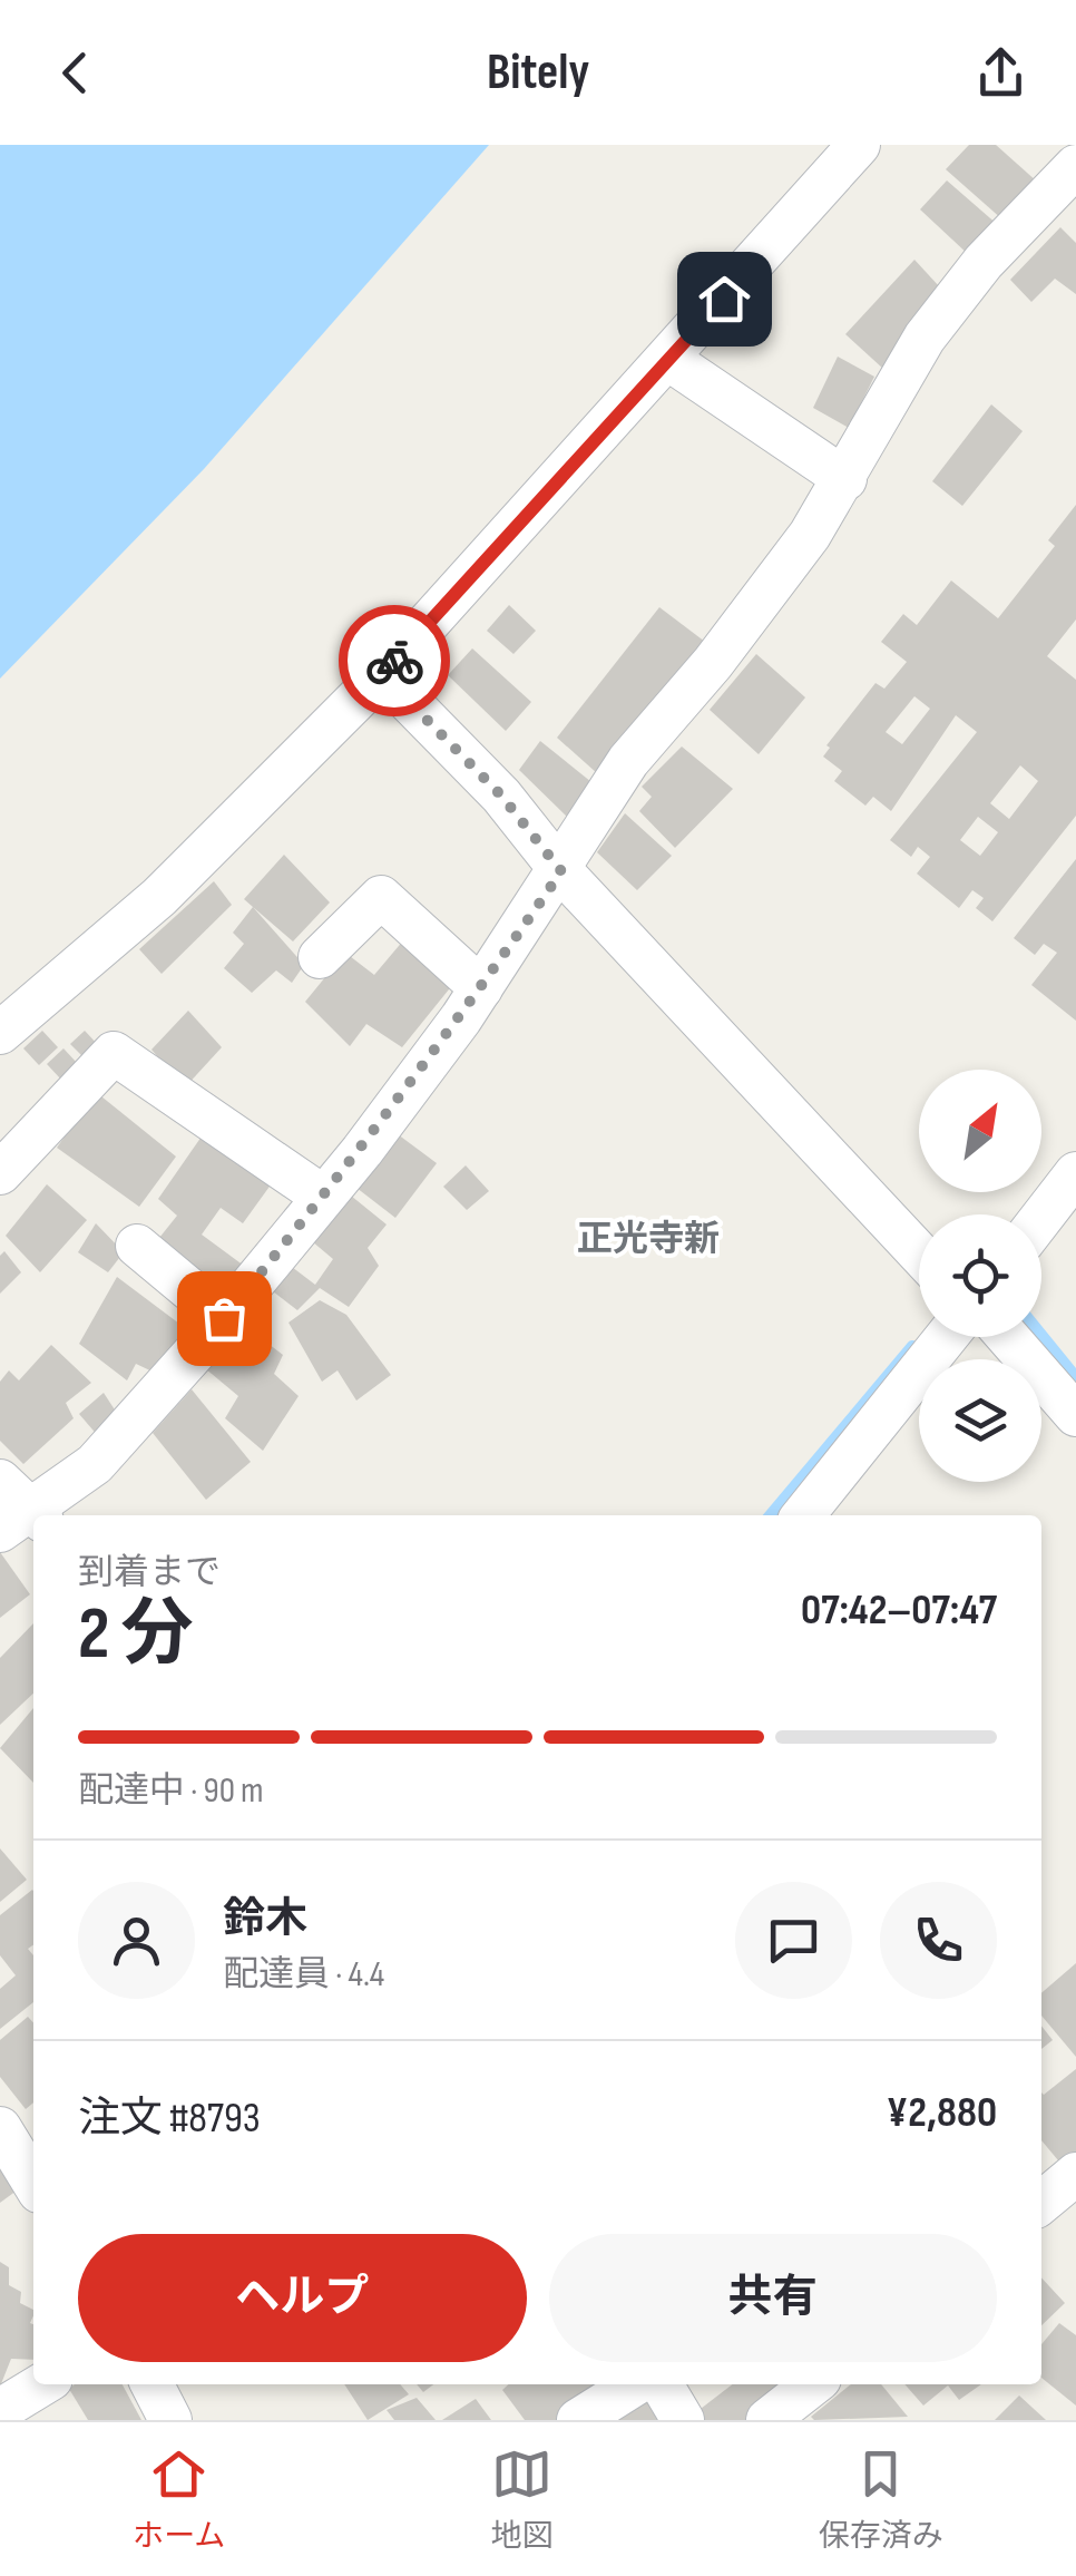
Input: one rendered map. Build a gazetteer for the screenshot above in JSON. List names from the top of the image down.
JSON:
{
  "districts": ["正光寺新"],
  "north": "top right",
  "page": {
    "header": "Bitely",
    "heading": ["2 分", "到着まで", "07:42–07:47"],
    "panel": [
      "鈴木",
      "配達員 · 4.4",
      "注文 #8793",
      "¥2,880"
    ],
    "bar": "配達中 · 90 m",
    "buttons": ["ヘルプ", "共有"],
    "tabs": ["ホーム", "地図", "保存済み"]
  }
}
